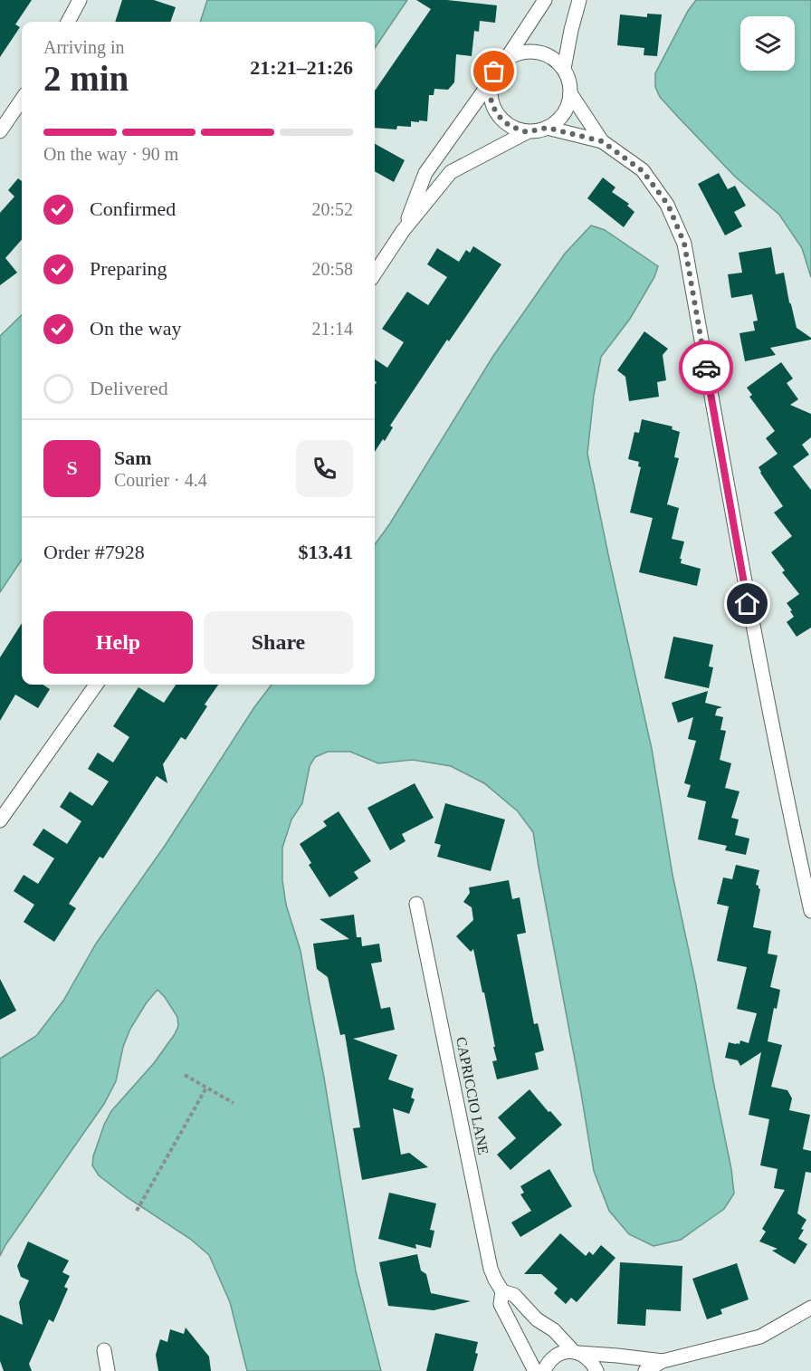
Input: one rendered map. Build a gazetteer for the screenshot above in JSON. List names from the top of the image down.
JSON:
{
  "streets": {
    "street": ["CAPRICCIO LANE"]
  },
  "page": {
    "heading": ["2 min", "Arriving in", "21:21–21:26"],
    "panel": [
      "Sam",
      "Courier · 4.4",
      "Order #7928",
      "$13.41"
    ],
    "bar": "On the way · 90 m",
    "list": [
      ["Confirmed", "20:52"],
      ["Preparing", "20:58"],
      ["On the way", "21:14"],
      "Delivered"
    ],
    "round": "S",
    "buttons": ["Help", "Share"]
  }
}
